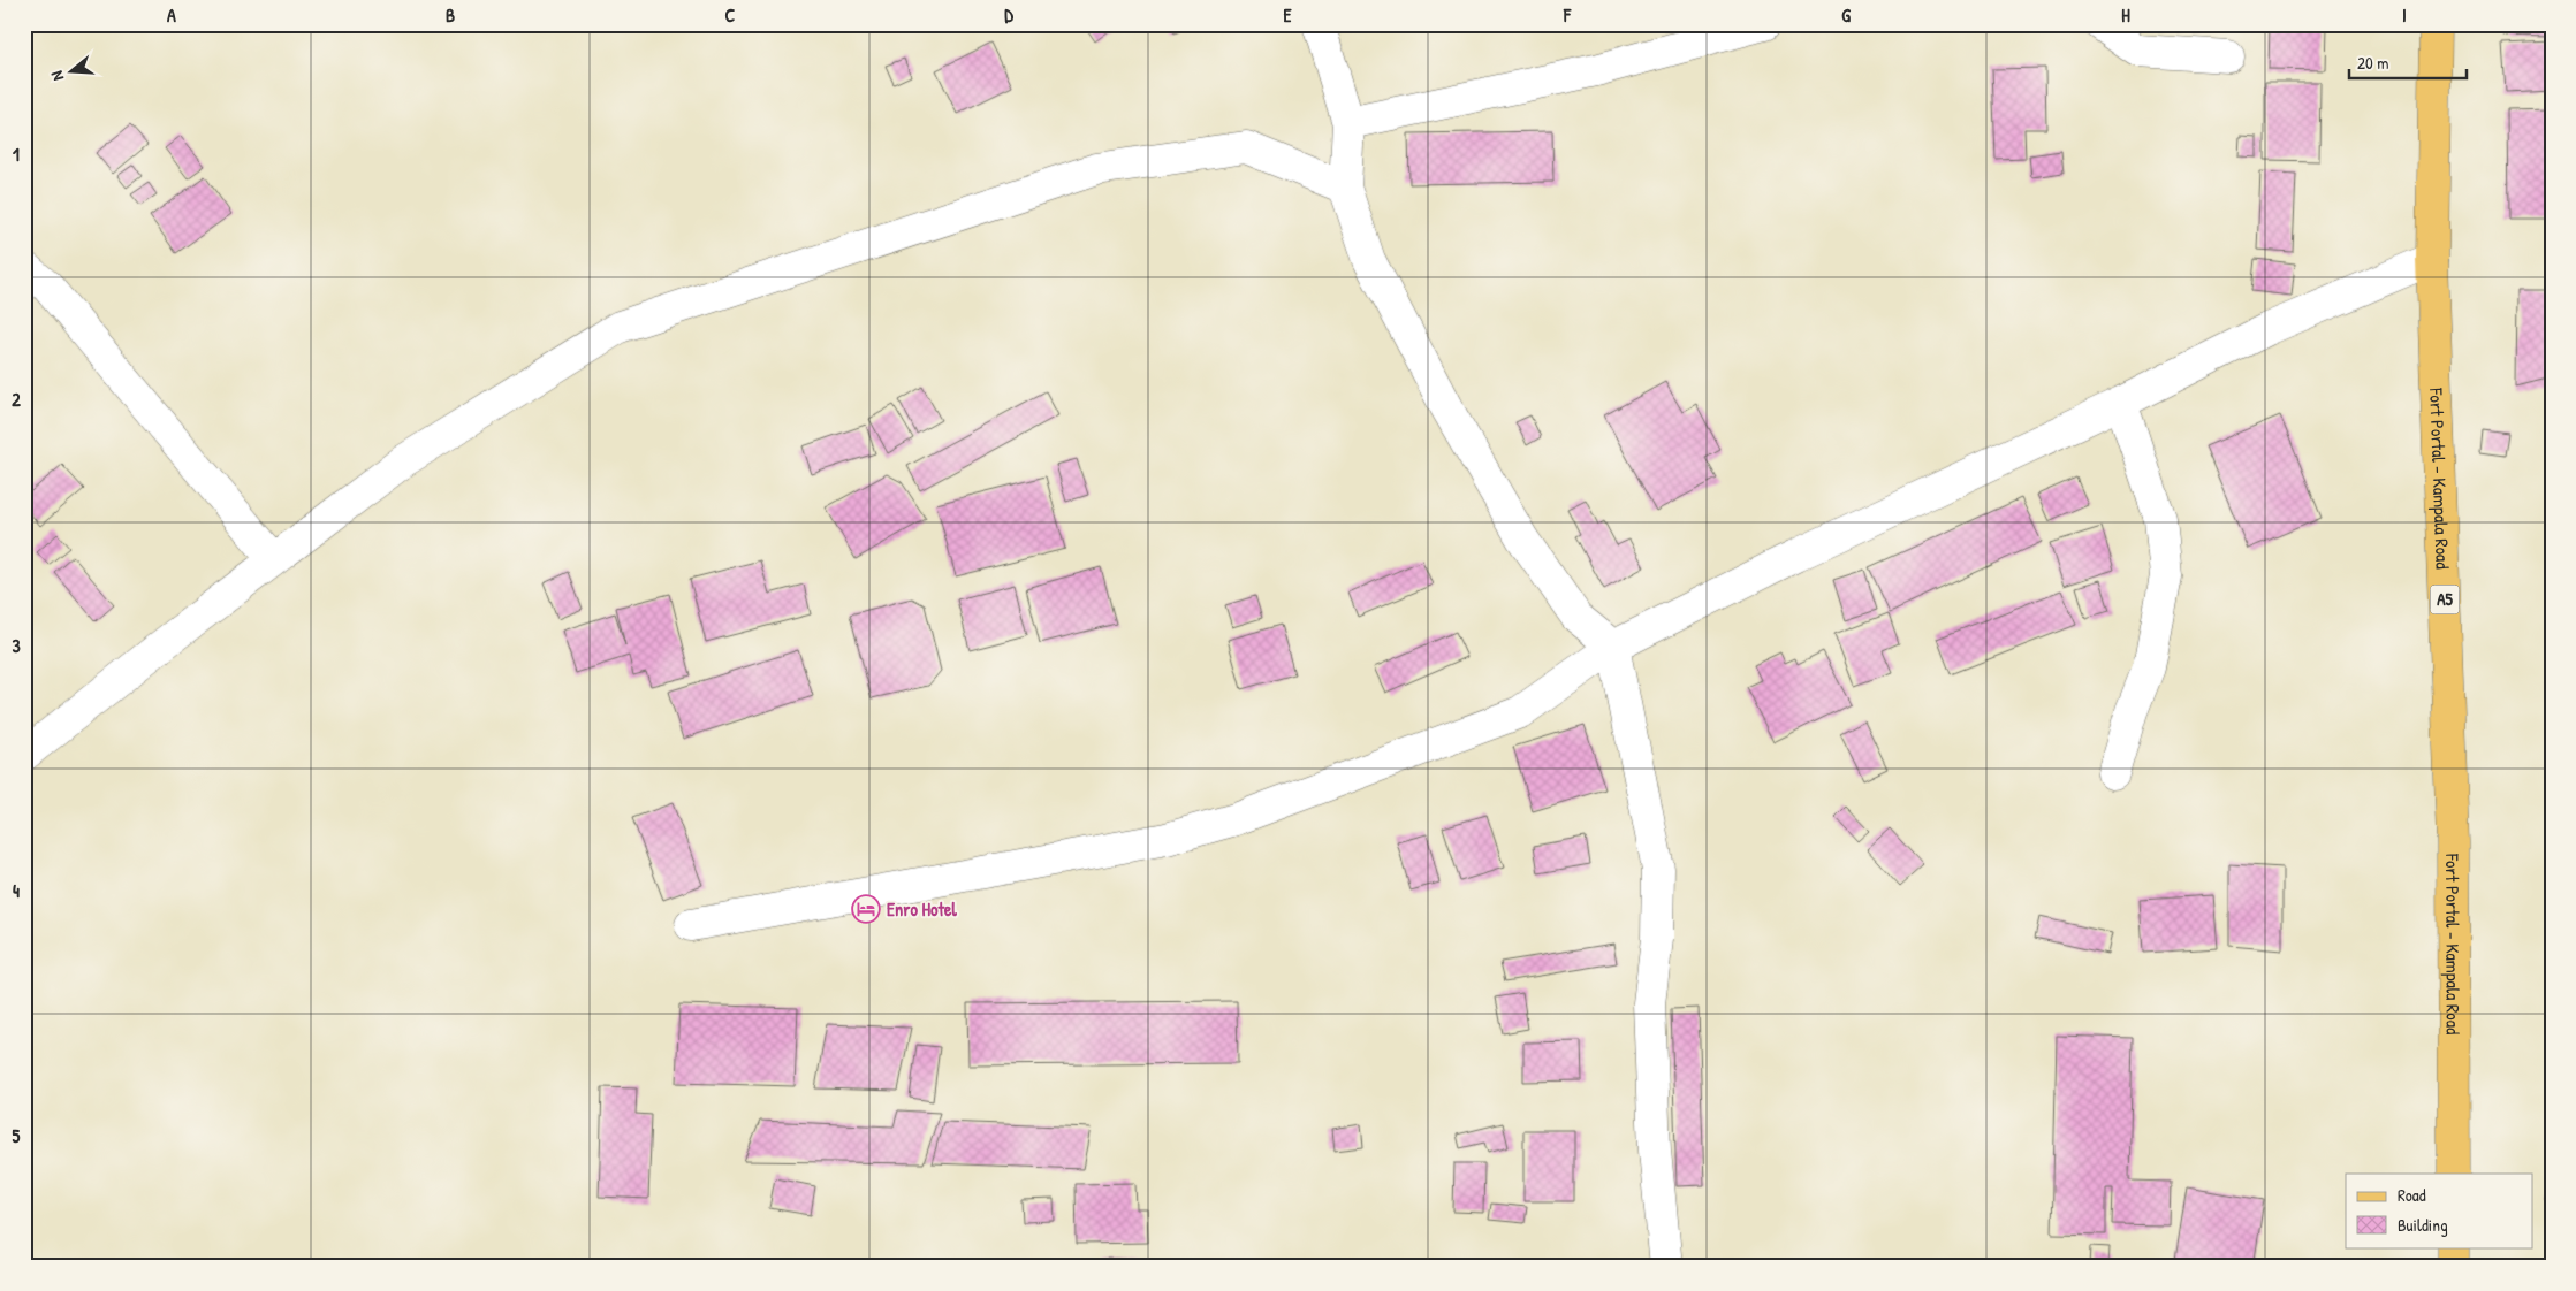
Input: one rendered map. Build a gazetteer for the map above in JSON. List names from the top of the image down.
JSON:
{
  "streets": {
    "main road": ["Fort Portal - Kampala Road", "A5"]
  },
  "places": {
    "hotel": ["Enro Hotel"]
  },
  "legend": ["Road", "Building"],
  "scale_bar": "20 m",
  "north": "left",
  "grid": {
    "columns": [
      "A",
      "B",
      "C",
      "D",
      "E",
      "F",
      "G",
      "H",
      "I"
    ],
    "rows": [
      "1",
      "2",
      "3",
      "4",
      "5"
    ]
  }
}
